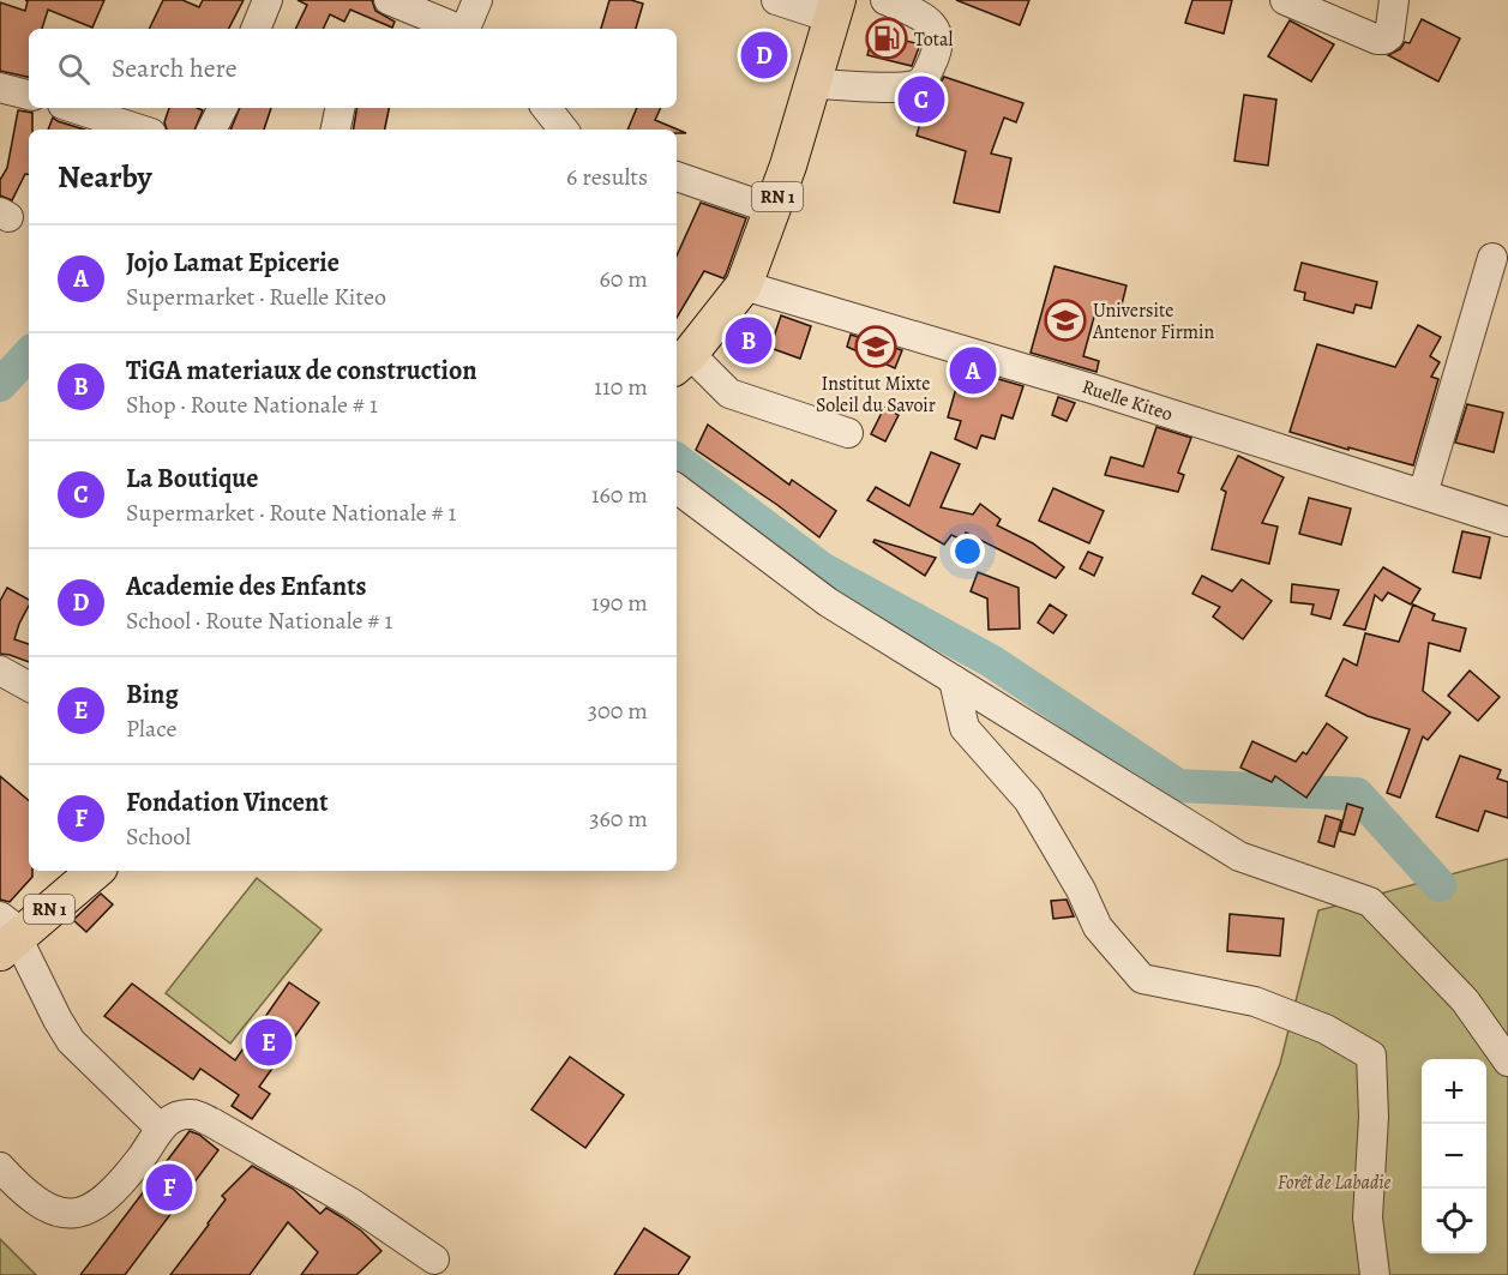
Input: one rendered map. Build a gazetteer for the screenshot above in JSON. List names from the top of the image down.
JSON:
{
  "streets": {
    "main road": ["RN 1"],
    "street": ["Ruelle Kiteo"]
  },
  "crossings": [
    ["RN 1", "Ruelle Kiteo"]
  ],
  "parks": ["Forêt de Labadie"],
  "places": {
    "fuel station": ["Total"],
    "school or university": ["Universite Antenor Firmin", "Institut Mixte Soleil du Savoir"]
  },
  "page": {
    "pins": [
      "D",
      "C",
      "B",
      "A",
      "E",
      "F"
    ],
    "search": "Search here",
    "heading": ["Nearby", "6 results"],
    "list": [
      {
        "mark": "A",
        "name": "Jojo Lamat Epicerie",
        "note": "Supermarket · Ruelle Kiteo",
        "value": "60 m"
      },
      {
        "mark": "B",
        "name": "TiGA materiaux de construction",
        "note": "Shop · Route Nationale # 1",
        "value": "110 m"
      },
      {
        "mark": "C",
        "name": "La Boutique",
        "note": "Supermarket · Route Nationale # 1",
        "value": "160 m"
      },
      {
        "mark": "D",
        "name": "Academie des Enfants",
        "note": "School · Route Nationale # 1",
        "value": "190 m"
      },
      {
        "mark": "E",
        "name": "Bing",
        "note": "Place",
        "value": "300 m"
      },
      {
        "mark": "F",
        "name": "Fondation Vincent",
        "note": "School",
        "value": "360 m"
      }
    ],
    "map_buttons": ["+", "−"]
  }
}
